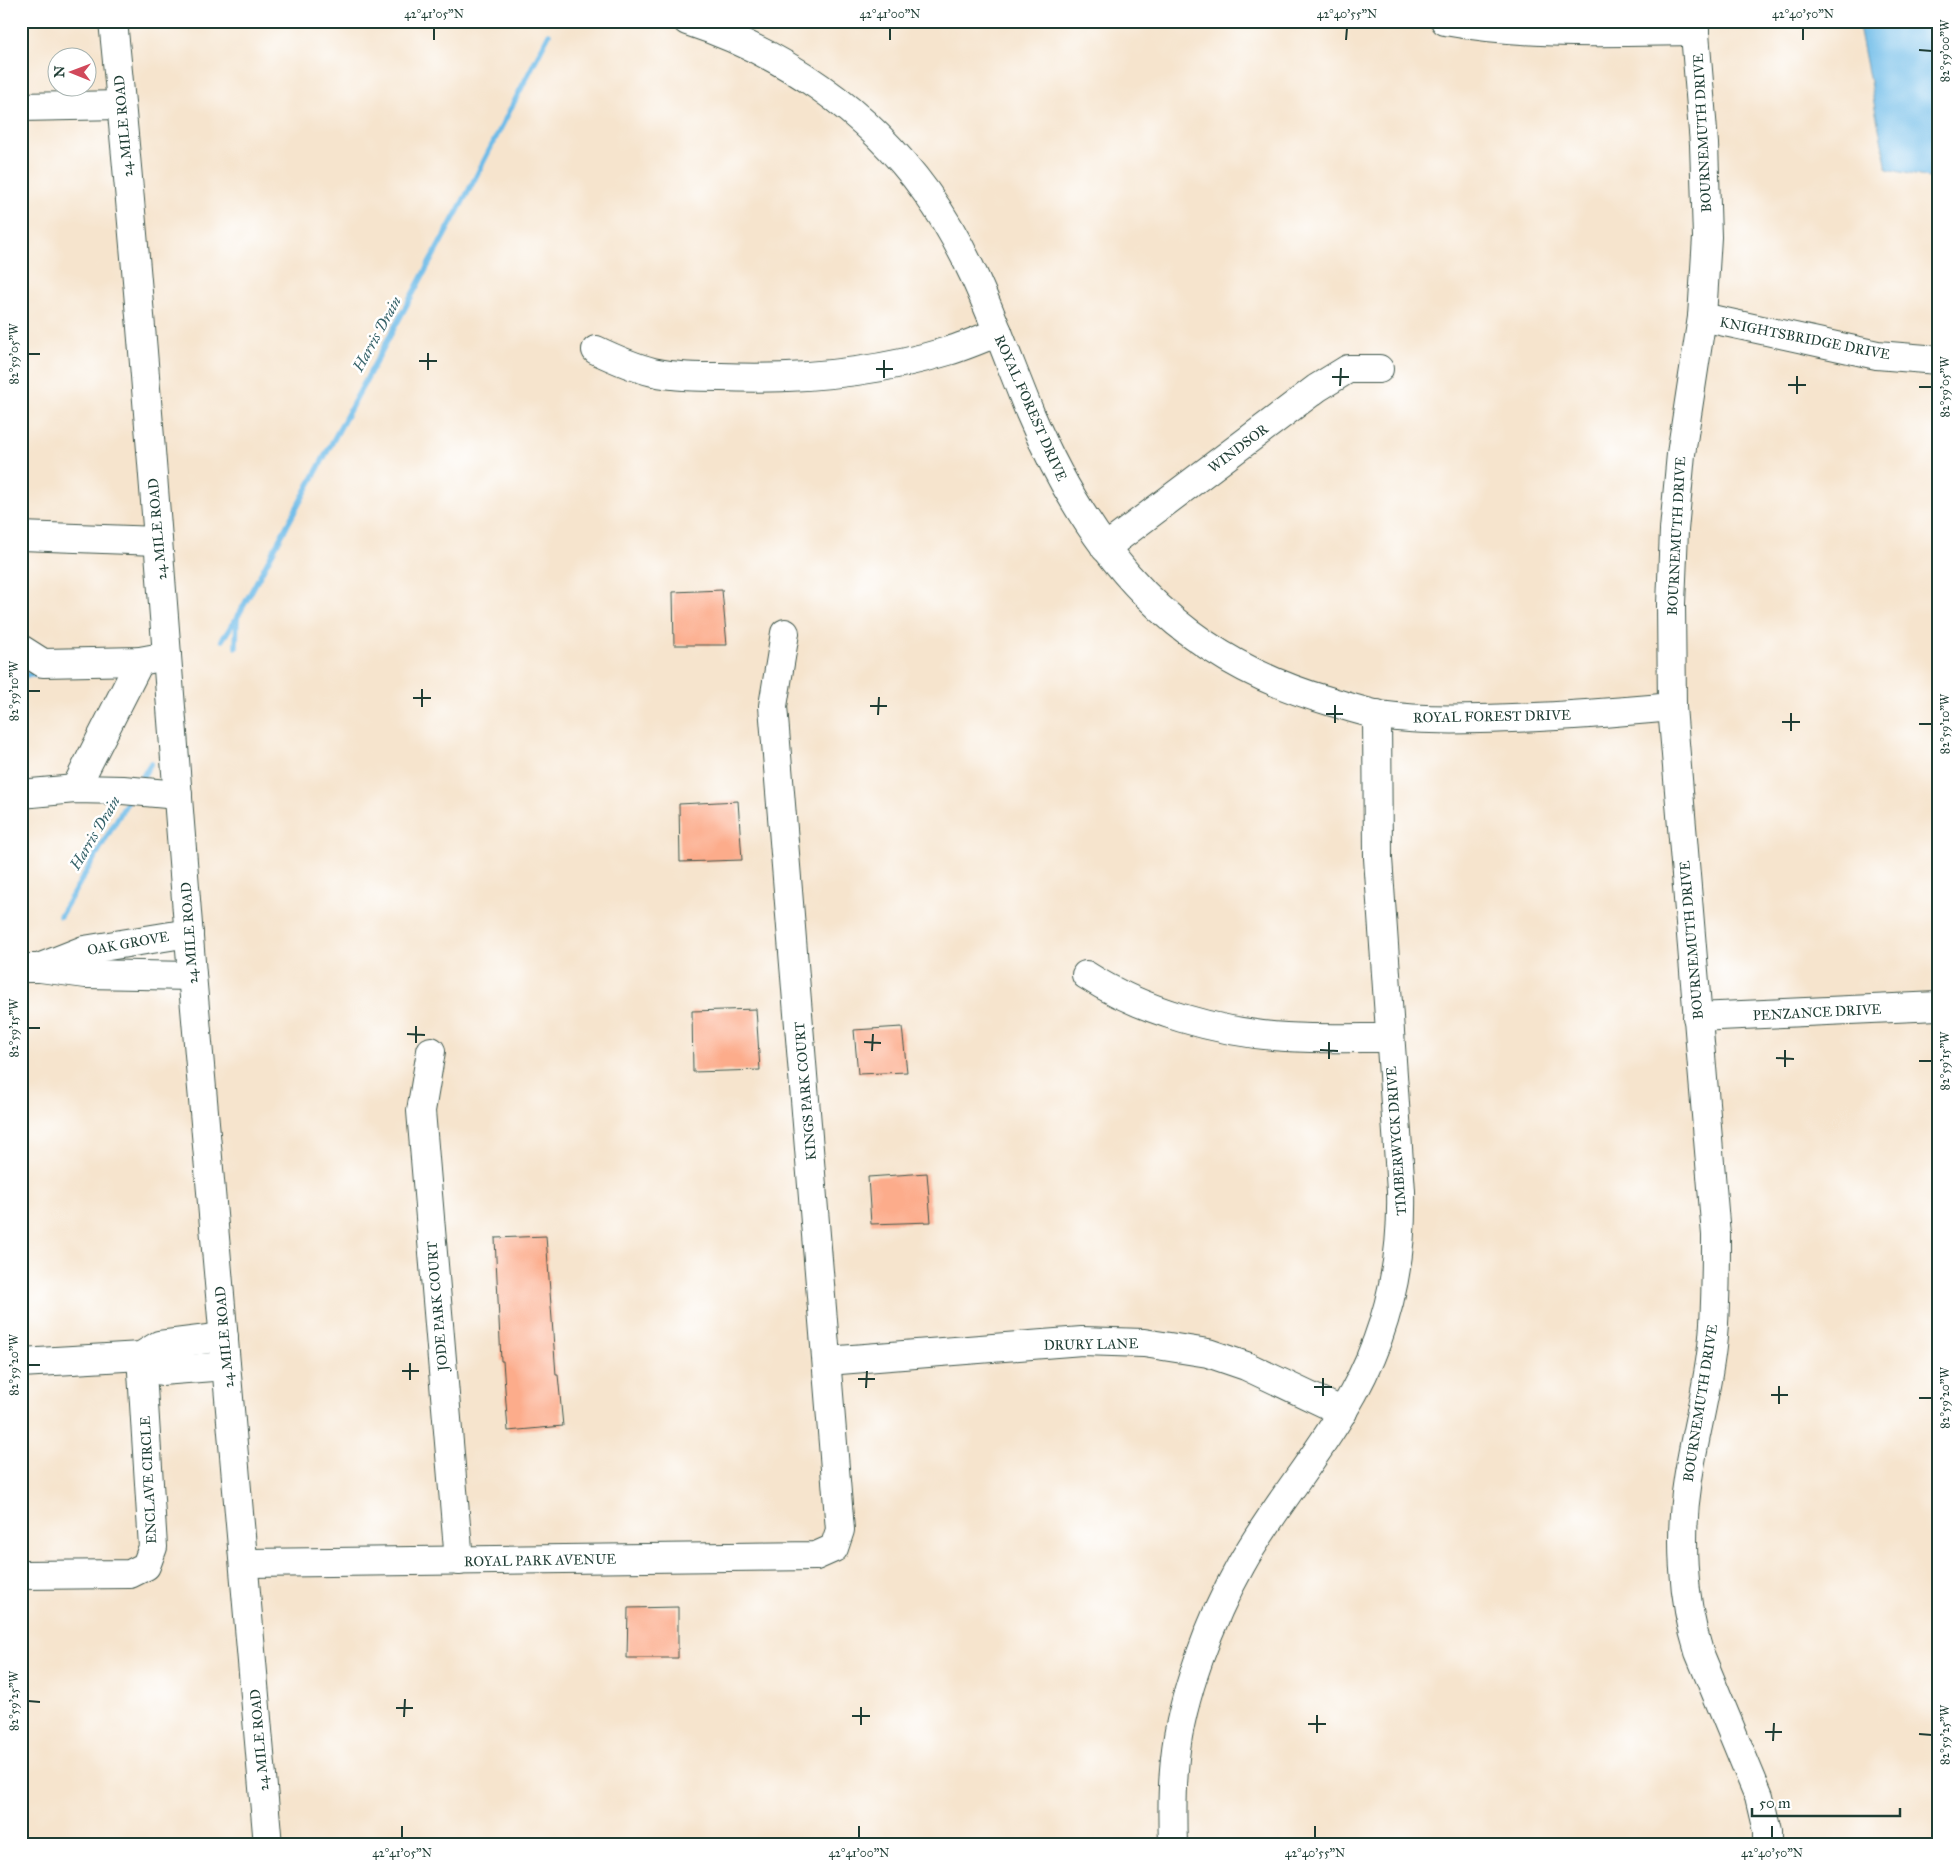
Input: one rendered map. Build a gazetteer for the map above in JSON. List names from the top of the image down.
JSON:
{
  "streets": {
    "street": [
      "24 MILE ROAD",
      "BOURNEMUTH DRIVE",
      "KNIGHTSBRIDGE DRIVE",
      "ROYAL FOREST DRIVE",
      "WINDSOR",
      "OAK GROVE",
      "PENZANCE DRIVE",
      "KINGS PARK COURT",
      "TIMBERWYCK DRIVE",
      "JODE PARK COURT",
      "DRURY LANE",
      "ENCLAVE CIRCLE",
      "ROYAL PARK AVENUE"
    ]
  },
  "crossings": [
    ["24 MILE ROAD", "OAK GROVE"],
    ["24 MILE ROAD", "ROYAL PARK AVENUE"],
    ["BOURNEMUTH DRIVE", "KNIGHTSBRIDGE DRIVE"],
    ["BOURNEMUTH DRIVE", "ROYAL FOREST DRIVE"],
    ["BOURNEMUTH DRIVE", "PENZANCE DRIVE"],
    ["ROYAL FOREST DRIVE", "WINDSOR"],
    ["ROYAL FOREST DRIVE", "TIMBERWYCK DRIVE"],
    ["KINGS PARK COURT", "DRURY LANE"],
    ["KINGS PARK COURT", "ROYAL PARK AVENUE"],
    ["TIMBERWYCK DRIVE", "DRURY LANE"],
    ["JODE PARK COURT", "ROYAL PARK AVENUE"]
  ],
  "water": ["Harris Drain"],
  "scale_bar": "50 m",
  "north": "left",
  "coordinates": [
    "42°41'05\"N",
    "42°41'00\"N",
    "42°40'55\"N",
    "42°40'50\"N",
    "82°59'00\"W",
    "82°59'05\"W",
    "82°59'10\"W",
    "82°59'15\"W",
    "82°59'20\"W",
    "82°59'25\"W"
  ]
}
